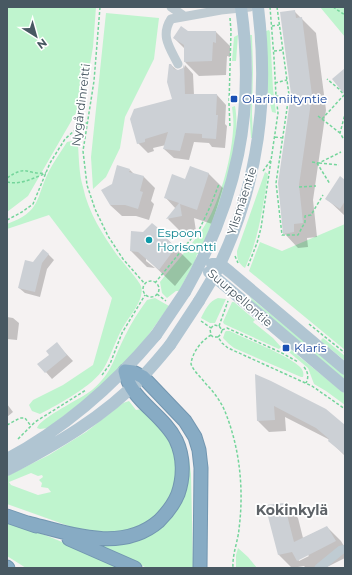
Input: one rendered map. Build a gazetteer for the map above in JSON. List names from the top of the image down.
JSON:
{
  "streets": {
    "main road": ["Ylismäentie", "Suurpellontie"],
    "path": ["Nygårdinreitti"]
  },
  "crossings": [
    ["Ylismäentie", "Suurpellontie"]
  ],
  "districts": ["Kokinkylä"],
  "places": {
    "transit": ["Olarinniityntie", "Klaris"],
    "other": ["Espoon Horisontti"]
  },
  "north": "bottom right"
}
